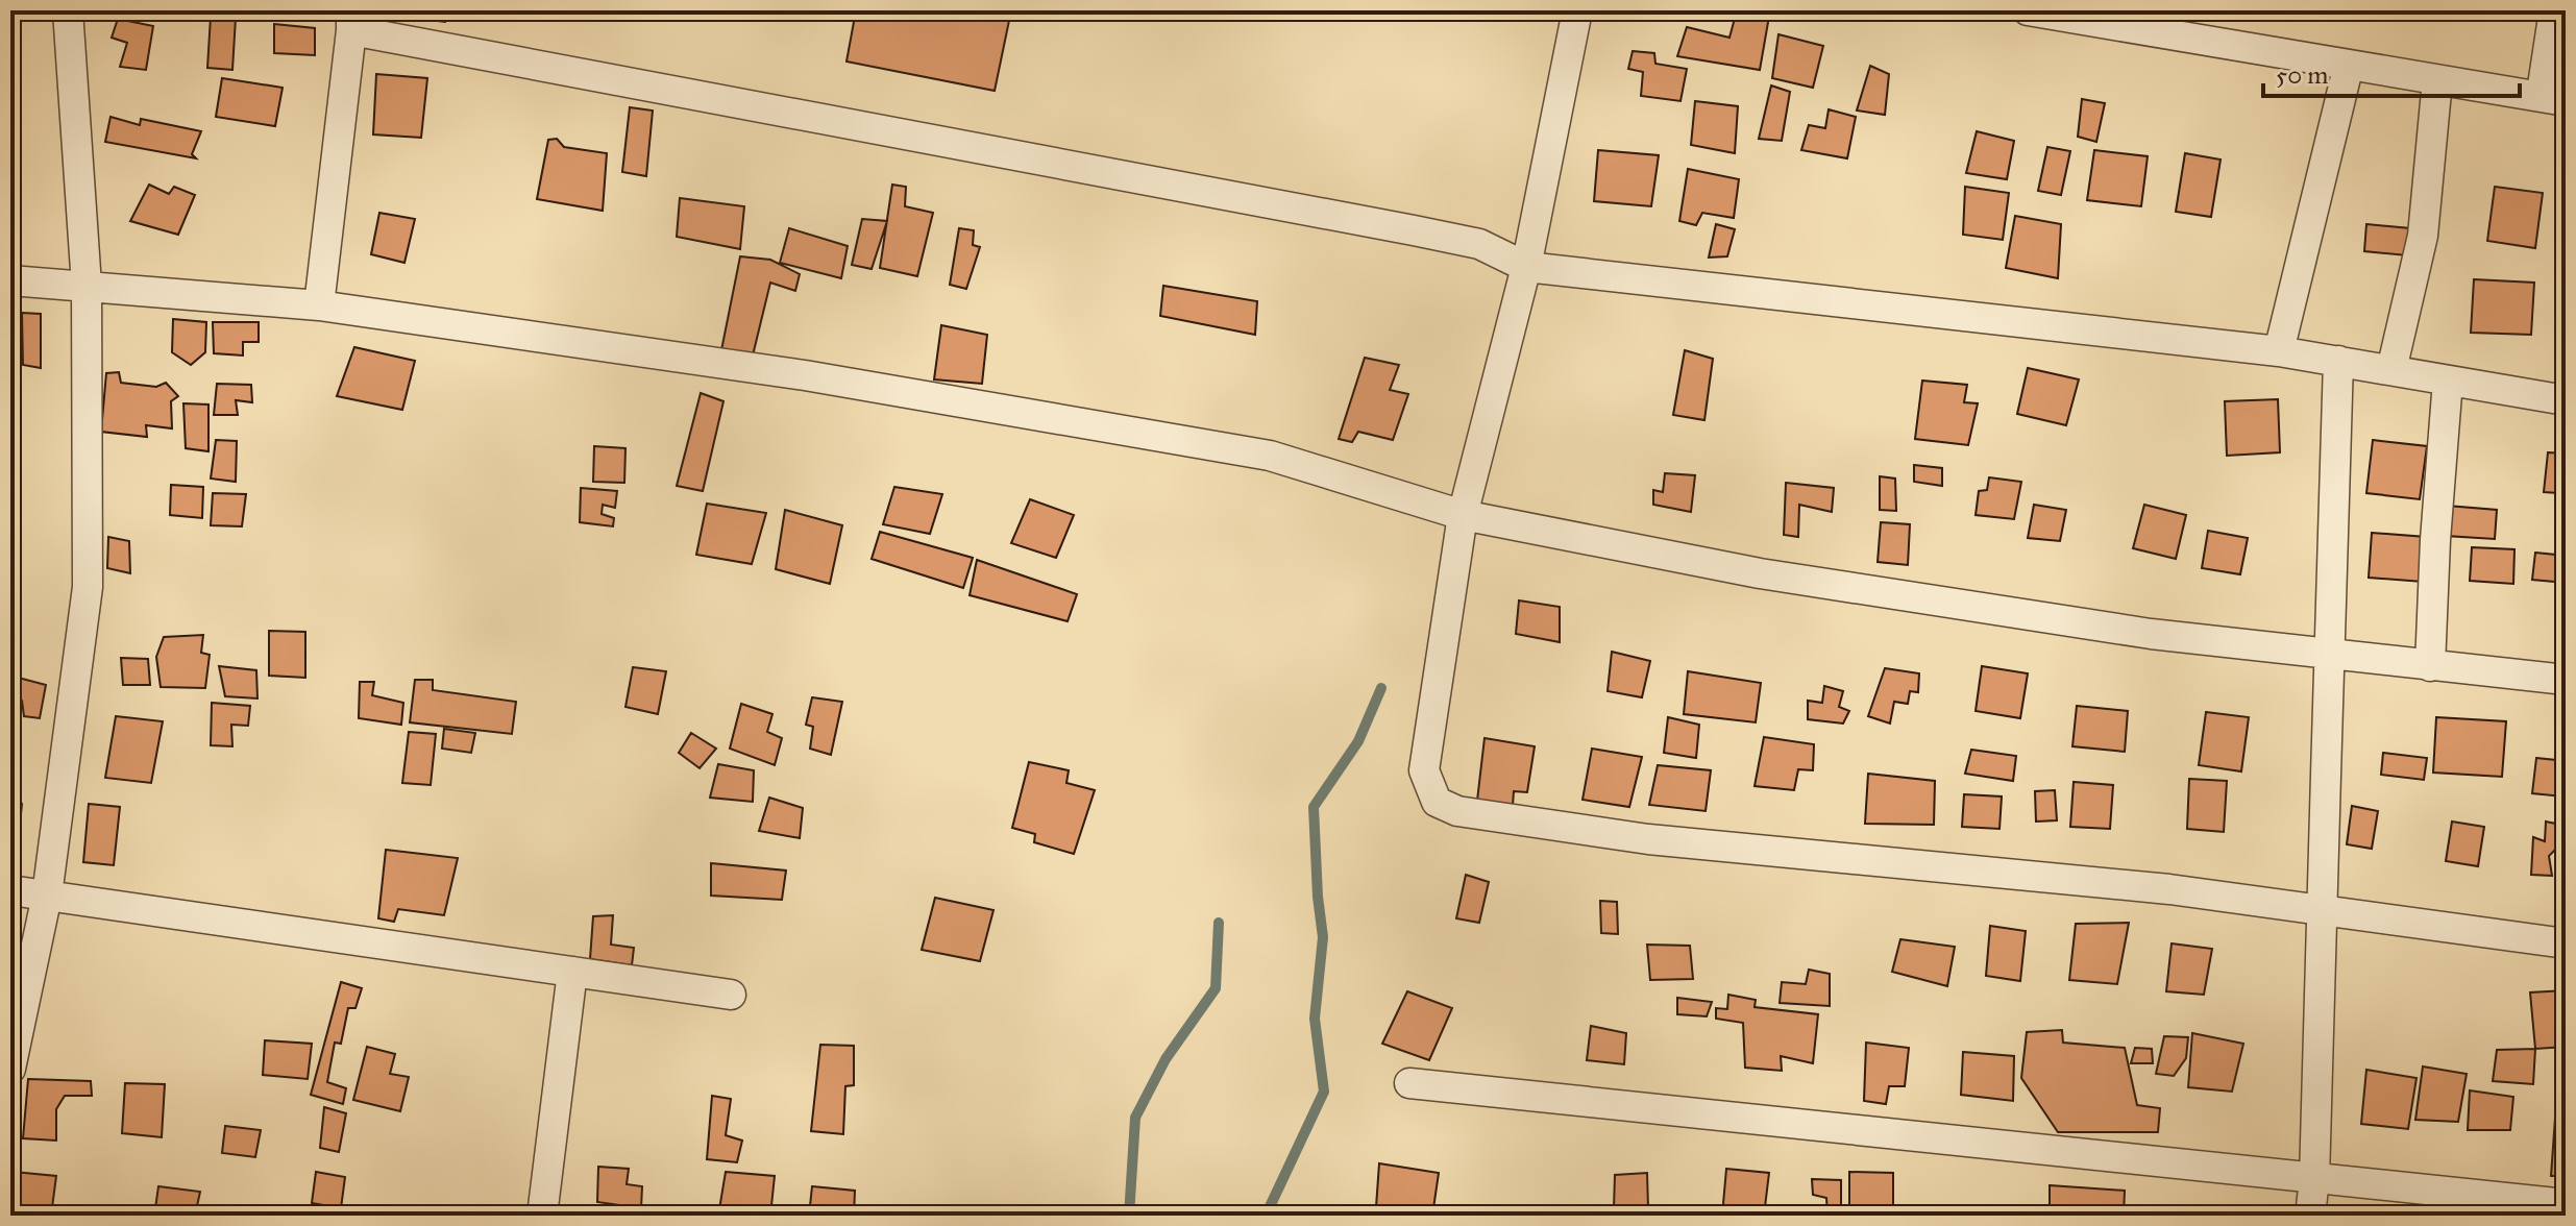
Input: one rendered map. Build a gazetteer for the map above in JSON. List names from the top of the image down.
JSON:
{
  "scale_bar": "50 m"
}
